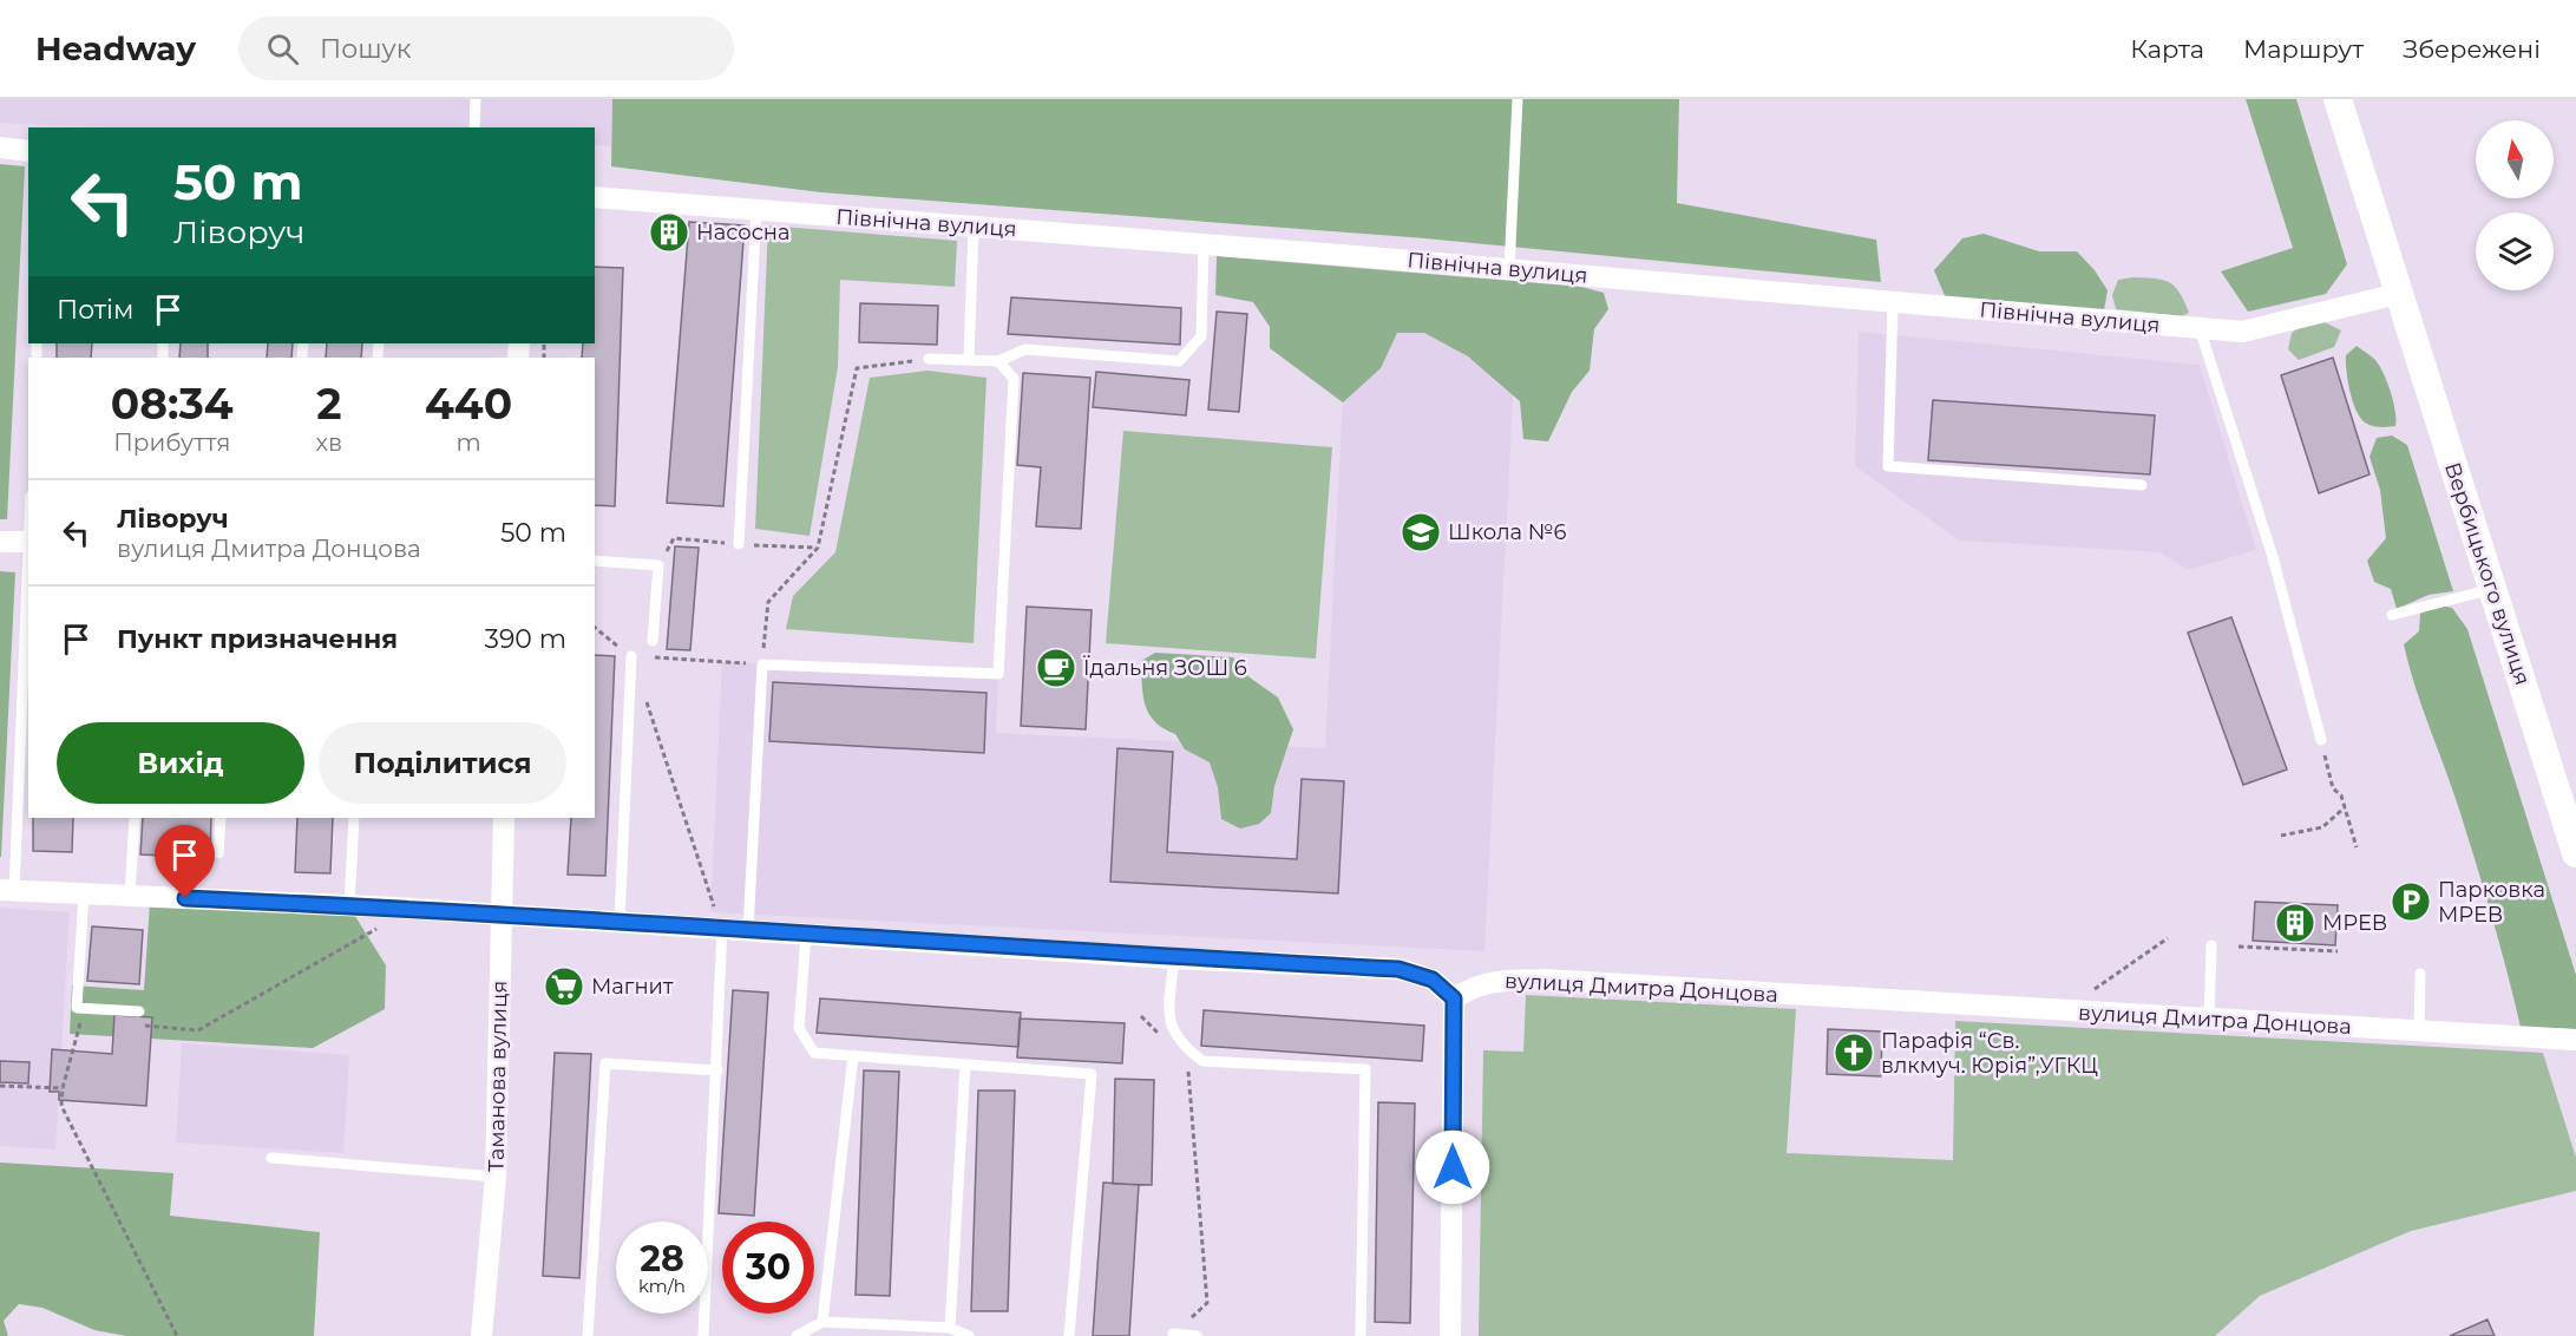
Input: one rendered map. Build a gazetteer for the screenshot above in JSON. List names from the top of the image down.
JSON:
{
  "streets": {
    "main road": ["Вербицького вулиця"],
    "street": ["Північна вулиця", "вулиця Дмитра Донцова", "Таманова вулиця"]
  },
  "crossings": [
    ["Північна вулиця", "Вербицького вулиця"]
  ],
  "places": {
    "building": ["Насосна", "МРЕВ"],
    "school or university": ["Школа №6"],
    "cafe": ["Їдальня ЗОШ 6"],
    "parking": ["Парковка МРЕВ"],
    "supermarket": ["Магнит"],
    "church": ["Парафія “Св. влкмуч. Юрія”,УГКЦ"]
  },
  "north": "top",
  "page": {
    "header": "Headway",
    "search": "Пошук",
    "nav": ["Карта", "Маршрут", "Збережені"],
    "turn": ["50 m", "Ліворуч"],
    "then": "Потім",
    "eta": [
      "08:34",
      "Прибуття",
      "2",
      "хв",
      "440",
      "m"
    ],
    "list": [
      {
        "name": "Ліворуч",
        "note": "вулиця Дмитра Донцова",
        "value": "50 m"
      },
      {
        "name": "Пункт призначення",
        "value": "390 m"
      }
    ],
    "buttons": ["Вихід", "Поділитися"],
    "speed": "28 km/h",
    "limit": "30"
  }
}
